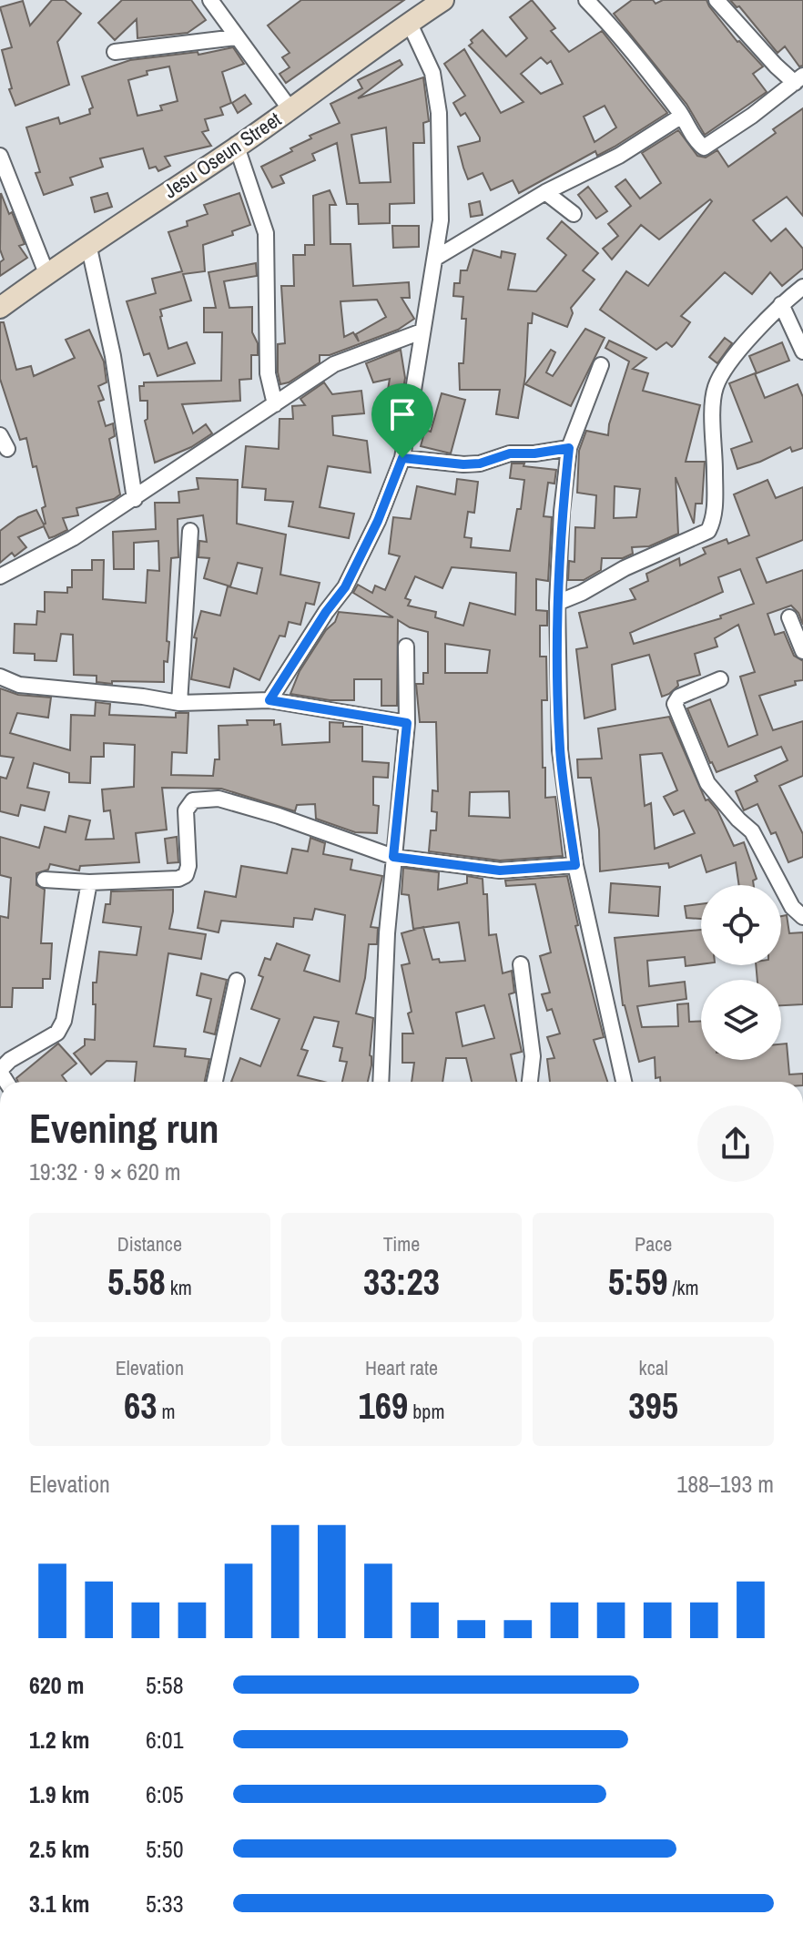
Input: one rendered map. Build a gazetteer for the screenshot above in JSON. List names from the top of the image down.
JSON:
{
  "streets": {
    "main road": ["Jesu Oseun Street"]
  },
  "page": {
    "heading": ["Evening run", "19:32 · 9 × 620 m"],
    "stats": [
      ["Distance", "5.58 km"],
      ["Time", "33:23"],
      ["Pace", "5:59 /km"],
      ["Elevation", "63 m"],
      ["Heart rate", "169 bpm"],
      ["kcal", "395"]
    ],
    "chart": ["Elevation", "188–193 m"],
    "list": [
      {
        "name": "620 m",
        "note": "5:58"
      },
      {
        "name": "1.2 km",
        "note": "6:01"
      },
      {
        "name": "1.9 km",
        "note": "6:05"
      },
      {
        "name": "2.5 km",
        "note": "5:50"
      },
      {
        "name": "3.1 km",
        "note": "5:33"
      }
    ]
  }
}
